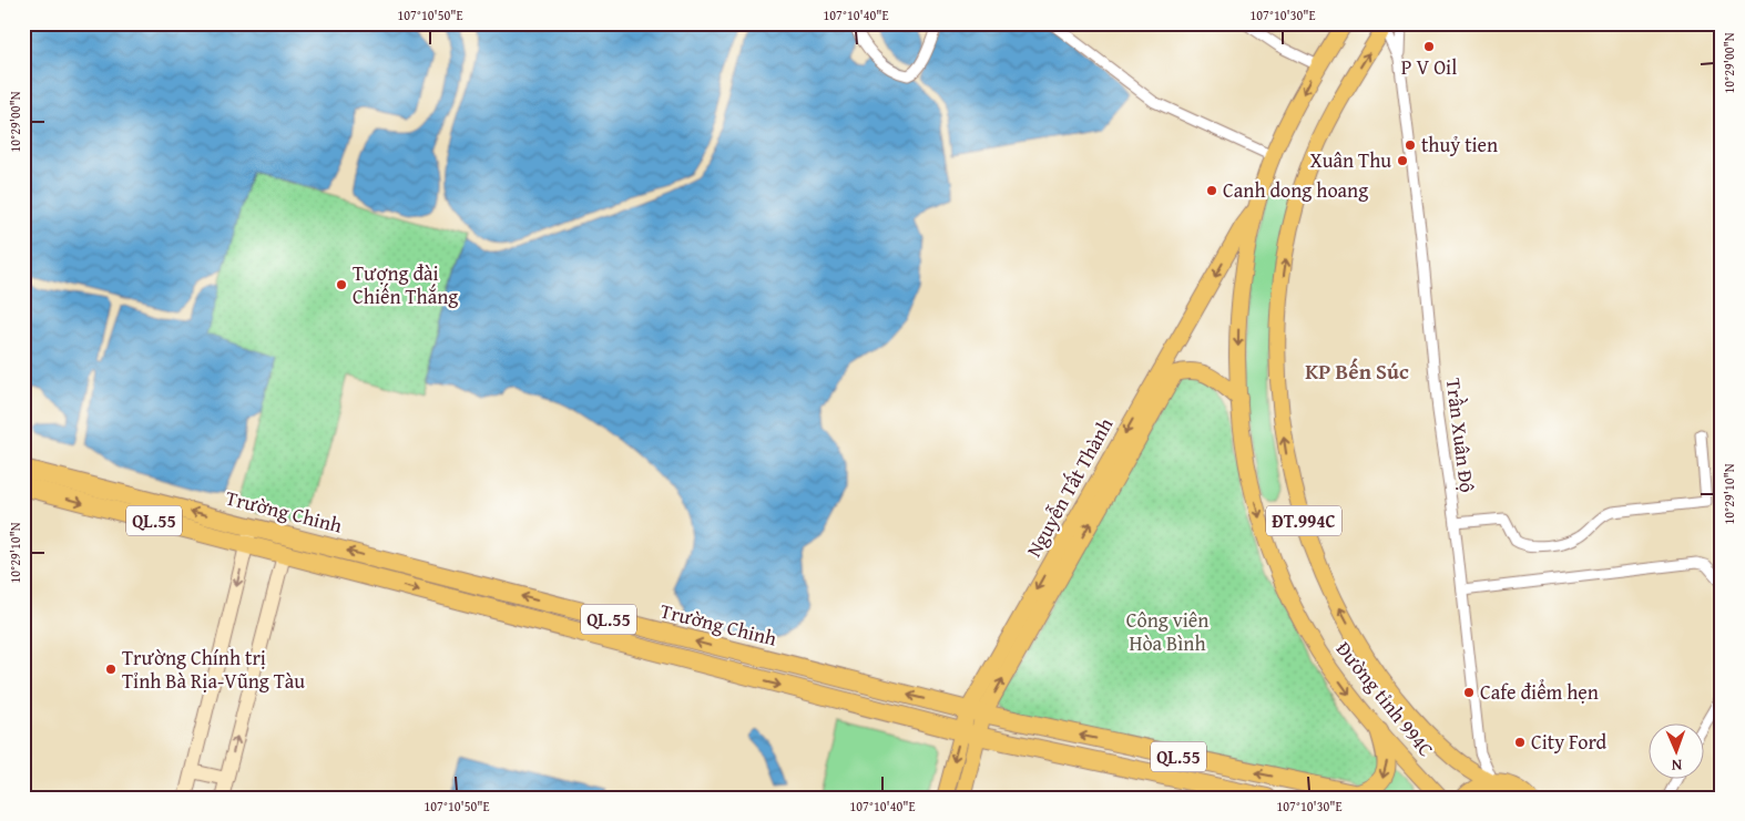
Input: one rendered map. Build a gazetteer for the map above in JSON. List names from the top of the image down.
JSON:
{
  "streets": {
    "highway": ["Trường Chinh", "QL.55"],
    "main road": ["Nguyễn Tất Thành", "ĐT.994C", "Đường tỉnh 994C"],
    "street": ["Trần Xuân Độ"]
  },
  "crossings": [
    ["Trần Xuân Độ", "Đường tỉnh 994C"],
    ["Nguyễn Tất Thành", "Trường Chinh"],
    ["Nguyễn Tất Thành", "Đường tỉnh 994C"]
  ],
  "districts": ["KP Bến Súc"],
  "parks": ["Công viên Hòa Bình"],
  "places": [
    "P V Oil",
    "thuỷ tien",
    "Xuân Thu",
    "Canh dong hoang",
    "Tượng đài Chiến Thắng",
    "Trường Chính trị Tỉnh Bà Rịa-Vũng Tàu",
    "Cafe điểm hẹn",
    "City Ford"
  ],
  "north": "bottom",
  "coordinates": [
    "107°10'50\"E",
    "107°10'40\"E",
    "107°10'30\"E",
    "10°29'00\"N",
    "10°29'10\"N"
  ]
}
